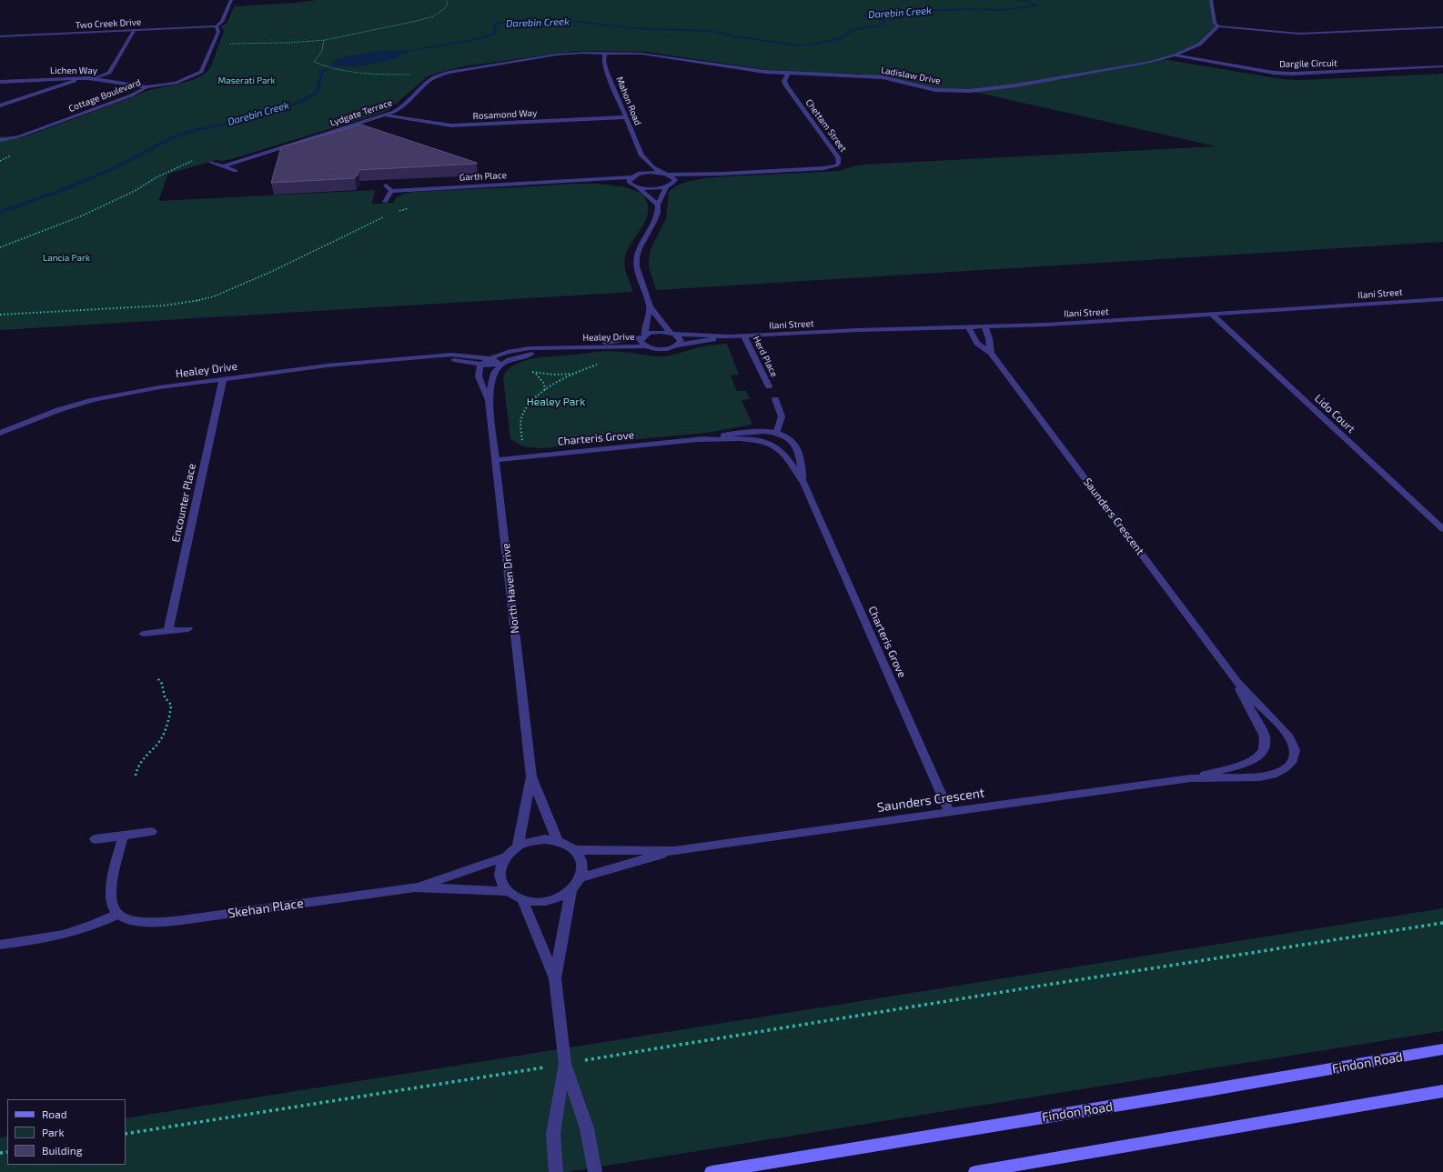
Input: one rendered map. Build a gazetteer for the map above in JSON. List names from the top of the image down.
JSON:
{
  "streets": {
    "main road": ["Findon Road"],
    "street": [
      "Two Creek Drive",
      "Dargile Circuit",
      "Lichen Way",
      "Ladislaw Drive",
      "Cottage Boulevard",
      "Mahon Road",
      "Lydgate Terrace",
      "Rosamond Way",
      "Chettam Street",
      "Garth Place",
      "Ilani Street",
      "Healey Drive",
      "Herd Place",
      "Lido Court",
      "Charteris Grove",
      "Encounter Place",
      "Saunders Crescent",
      "North Haven Drive",
      "Skehan Place"
    ]
  },
  "crossings": [
    ["Two Creek Drive", "Cottage Boulevard"],
    ["Dargile Circuit", "Ladislaw Drive"],
    ["Lichen Way", "Cottage Boulevard"],
    ["Ladislaw Drive", "Mahon Road"],
    ["Ladislaw Drive", "Lydgate Terrace"],
    ["Ladislaw Drive", "Chettam Street"],
    ["Mahon Road", "Lydgate Terrace"],
    ["Mahon Road", "Rosamond Way"],
    ["Mahon Road", "Chettam Street"],
    ["Mahon Road", "Garth Place"],
    ["Lydgate Terrace", "Rosamond Way"],
    ["Chettam Street", "Garth Place"],
    ["Ilani Street", "Healey Drive"],
    ["Ilani Street", "Herd Place"],
    ["Ilani Street", "Lido Court"],
    ["Ilani Street", "Saunders Crescent"],
    ["Healey Drive", "Encounter Place"],
    ["Healey Drive", "North Haven Drive"],
    ["Charteris Grove", "Saunders Crescent"],
    ["Charteris Grove", "North Haven Drive"],
    ["Saunders Crescent", "North Haven Drive"],
    ["Saunders Crescent", "Skehan Place"],
    ["North Haven Drive", "Skehan Place"]
  ],
  "water": ["Darebin Creek"],
  "parks": ["Maserati Park", "Lancia Park", "Healey Park"],
  "legend": ["Road", "Park", "Building"]
}
